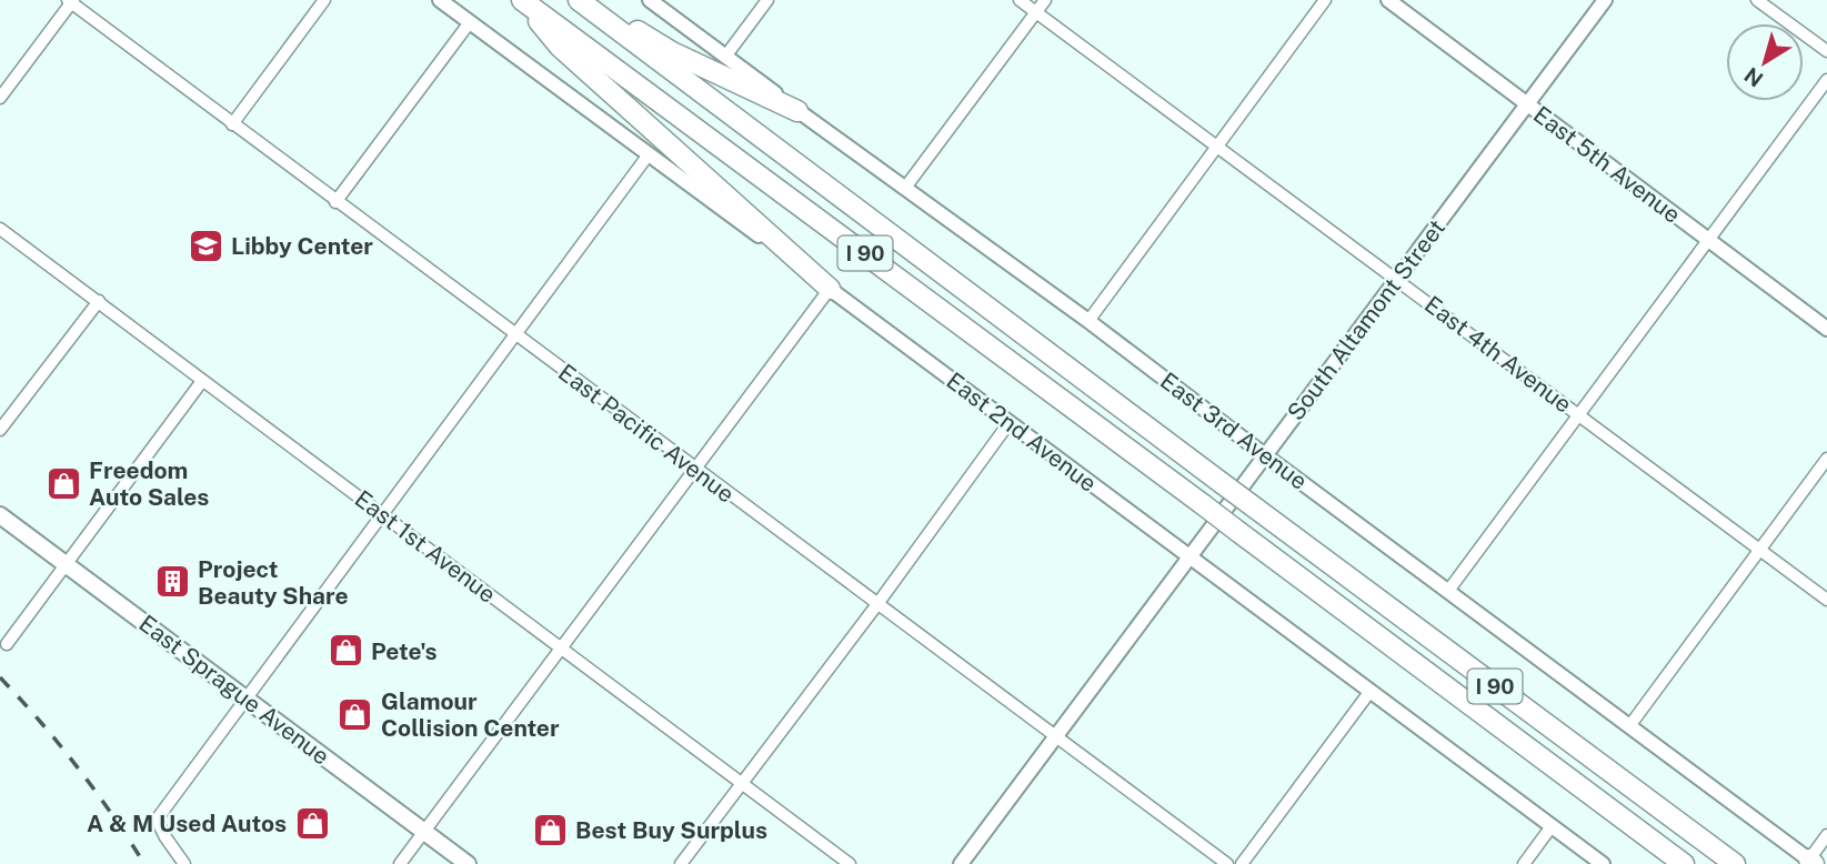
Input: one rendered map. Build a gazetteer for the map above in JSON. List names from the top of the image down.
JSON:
{
  "streets": {
    "highway": ["I 90"],
    "main road": ["East Sprague Avenue"],
    "street": [
      "East 5th Avenue",
      "South Altamont Street",
      "East 4th Avenue",
      "East 3rd Avenue",
      "East 2nd Avenue",
      "East Pacific Avenue",
      "East 1st Avenue"
    ]
  },
  "crossings": [
    ["East 5th Avenue", "South Altamont Street"],
    ["South Altamont Street", "East 4th Avenue"],
    ["South Altamont Street", "East 3rd Avenue"],
    ["South Altamont Street", "East 2nd Avenue"],
    ["South Altamont Street", "East Pacific Avenue"]
  ],
  "places": {
    "school or university": ["Libby Center"],
    "shop": [
      "Freedom Auto Sales",
      "Pete's",
      "Glamour Collision Center",
      "A & M Used Autos",
      "Best Buy Surplus"
    ],
    "building": ["Project Beauty Share"]
  },
  "north": "bottom left"
}
